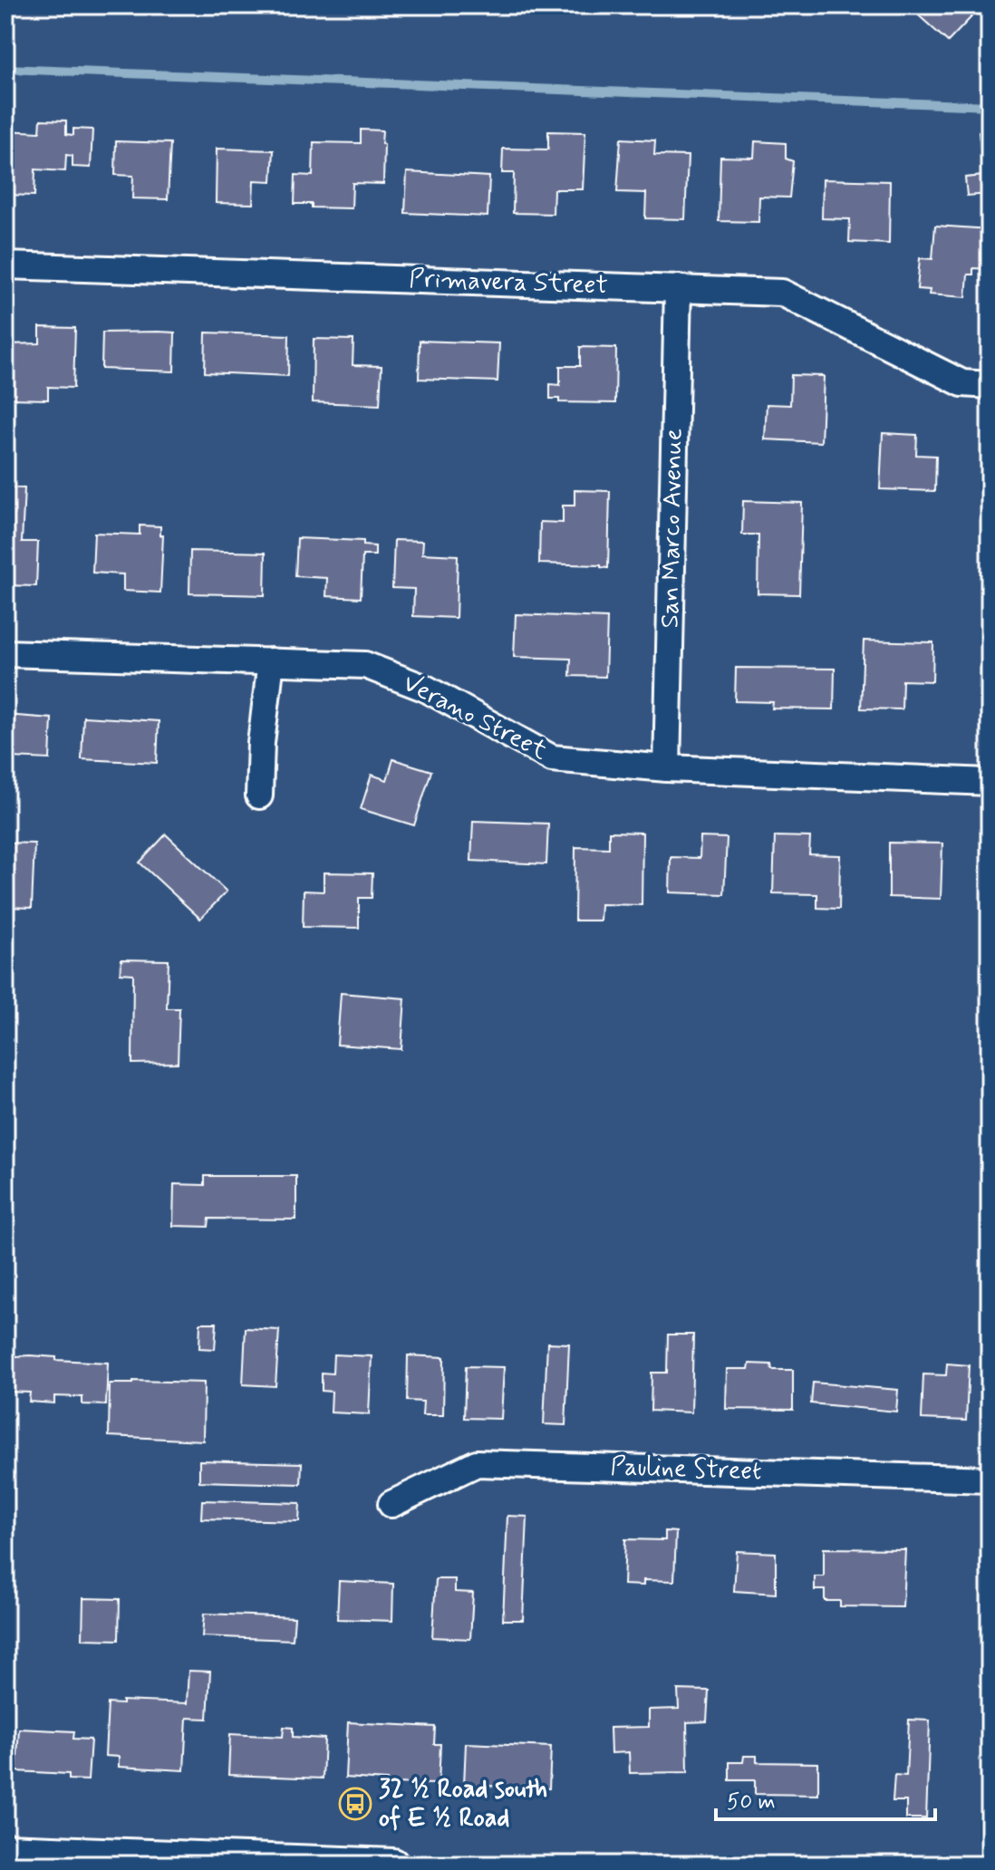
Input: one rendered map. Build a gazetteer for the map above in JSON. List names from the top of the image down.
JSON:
{
  "streets": {
    "street": [
      "Primavera Street",
      "San Marco Avenue",
      "Verano Street",
      "Pauline Street"
    ]
  },
  "crossings": [
    ["Primavera Street", "San Marco Avenue"],
    ["San Marco Avenue", "Verano Street"]
  ],
  "places": {
    "bus stop": ["32 ½ Road south of E ½ Road"]
  },
  "scale_bar": "50 m"
}
